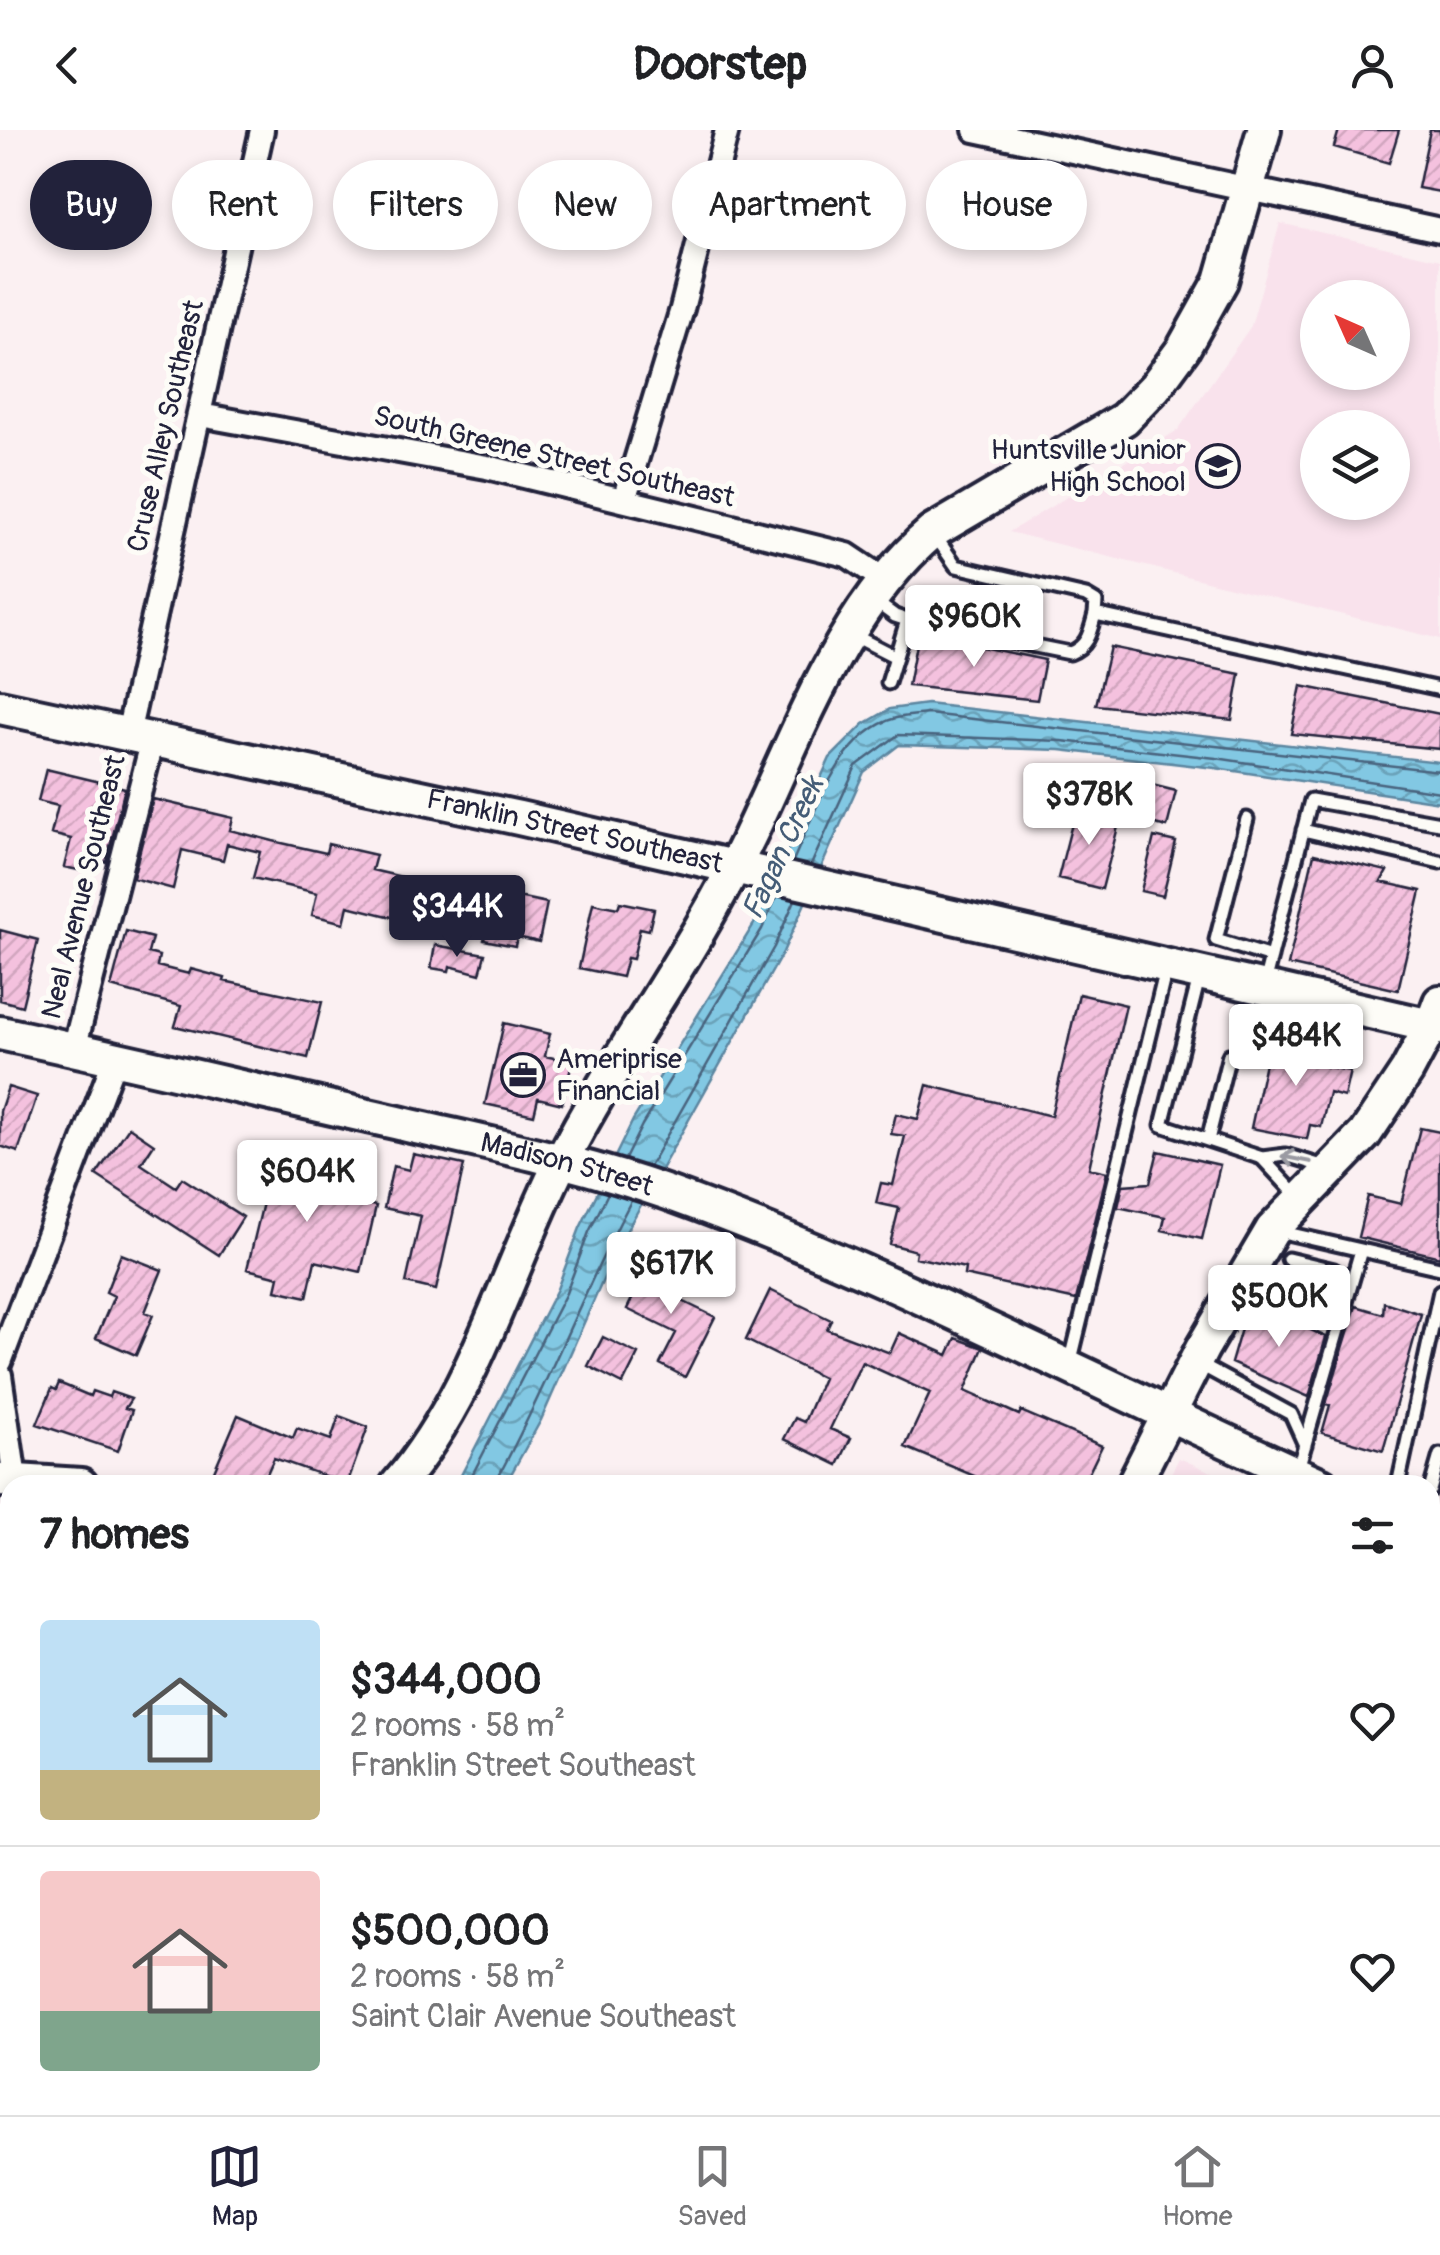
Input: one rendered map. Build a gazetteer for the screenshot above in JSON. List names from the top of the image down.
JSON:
{
  "streets": {
    "street": [
      "Cruse Alley Southeast",
      "South Greene Street Southeast",
      "Franklin Street Southeast",
      "Neal Avenue Southeast",
      "Madison Street"
    ]
  },
  "crossings": [
    ["Cruse Alley Southeast", "South Greene Street Southeast"],
    ["Cruse Alley Southeast", "Franklin Street Southeast"],
    ["Cruse Alley Southeast", "Neal Avenue Southeast"],
    ["Franklin Street Southeast", "Neal Avenue Southeast"],
    ["Neal Avenue Southeast", "Madison Street"]
  ],
  "water": ["Fagan Creek"],
  "places": {
    "school or university": ["Huntsville Junior High School"],
    "office": ["Ameriprise Financial"]
  },
  "north": "top left",
  "page": {
    "header": "Doorstep",
    "chip": [
      "Buy",
      "Rent",
      "Filters",
      "New",
      "Apartment",
      "House"
    ],
    "price": [
      "$960K",
      "$378K",
      "$344K",
      "$484K",
      "$604K",
      "$617K",
      "$500K"
    ],
    "heading": "7 homes",
    "list": [
      {
        "name": "$344,000",
        "note": "2 rooms · 58 m² · Franklin Street Southeast"
      },
      {
        "name": "$500,000",
        "note": "2 rooms · 58 m² · Saint Clair Avenue Southeast"
      }
    ],
    "tabs": ["Map", "Saved", "Home"]
  }
}
